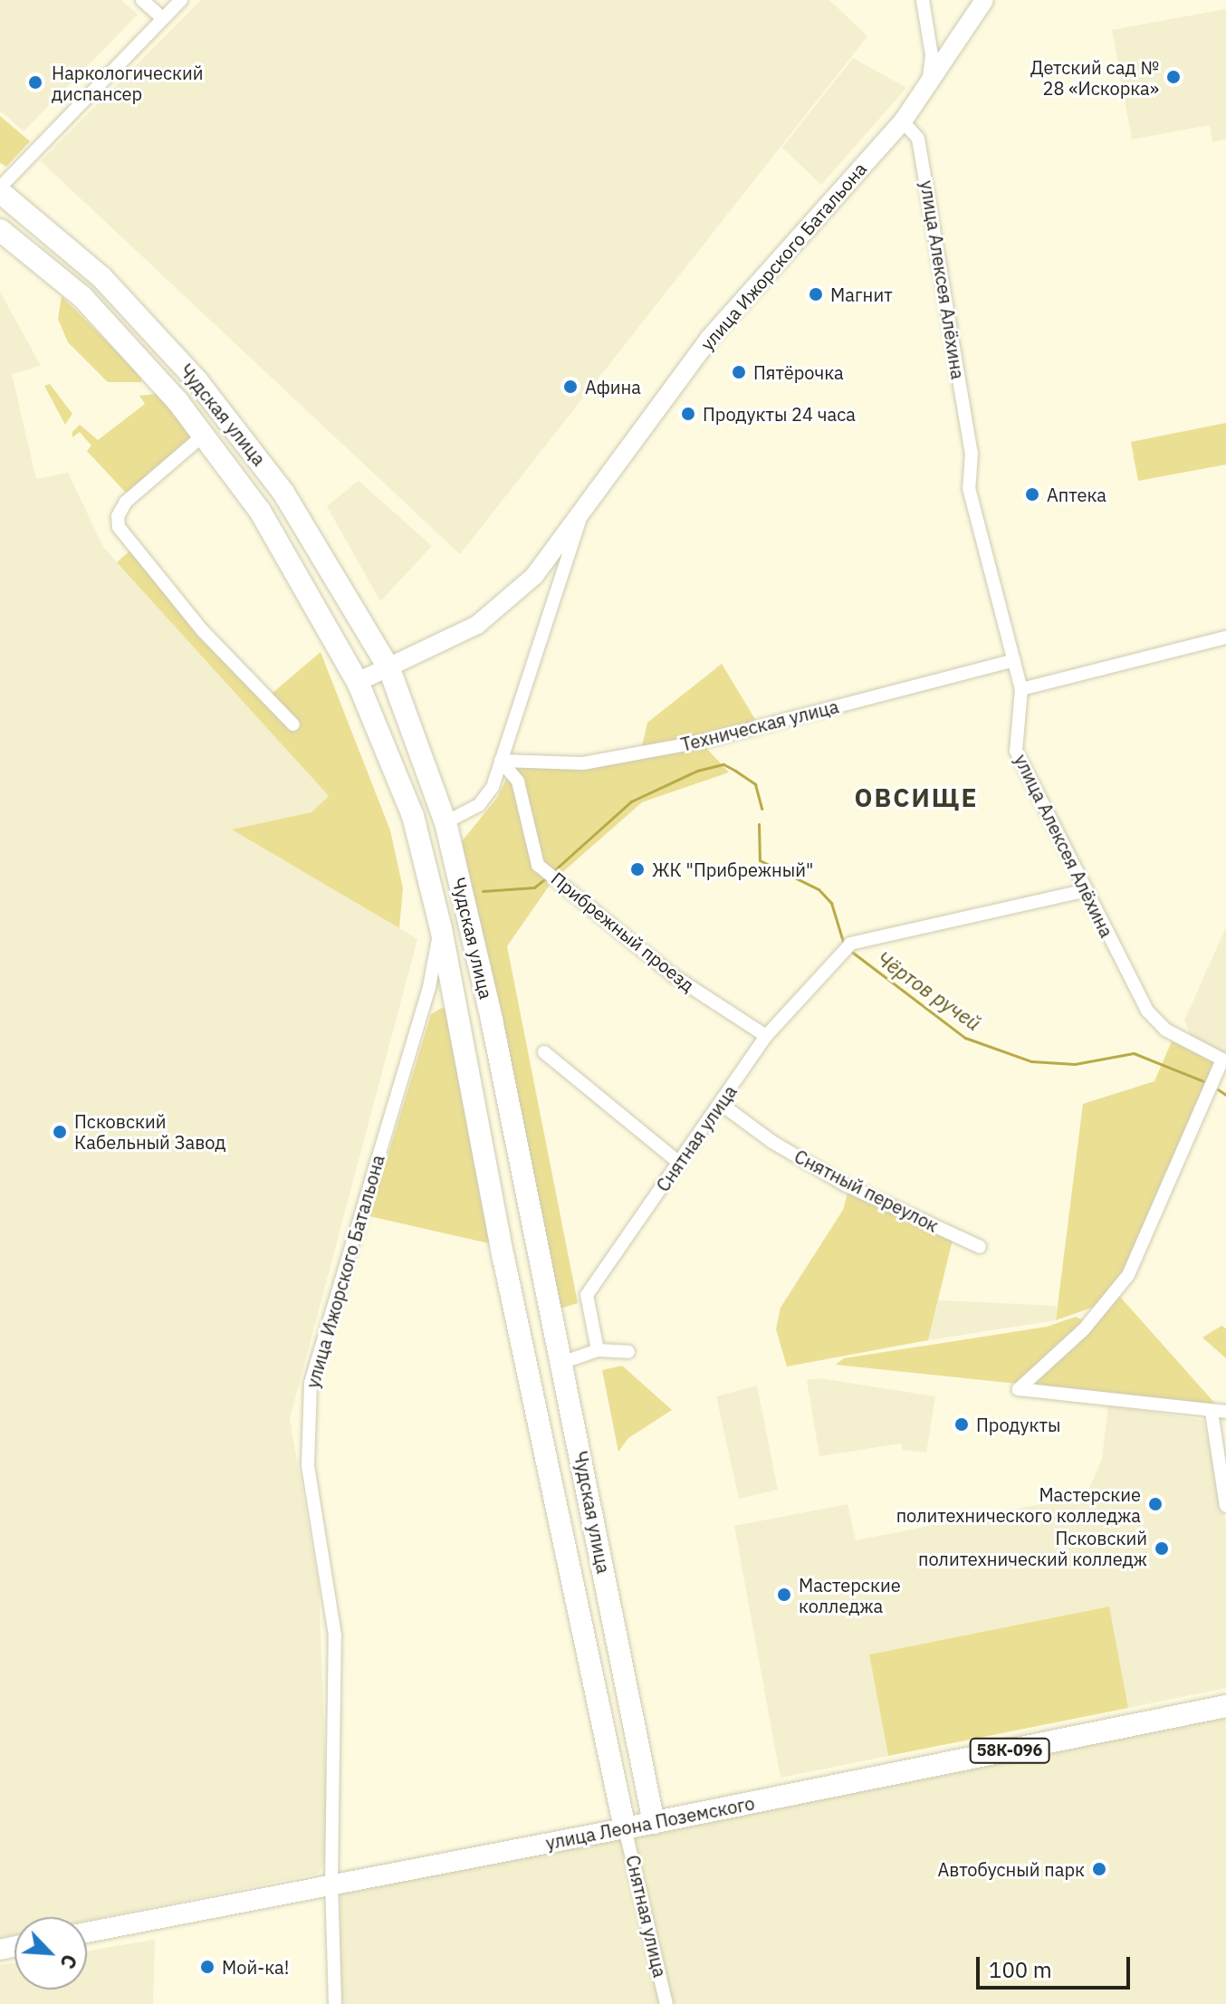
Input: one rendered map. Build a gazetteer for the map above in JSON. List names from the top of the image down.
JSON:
{
  "streets": {
    "highway": ["Чудская улица", "58К-096", "улица Леона Поземского"],
    "street": [
      "улица Ижорского Батальона",
      "улица Алексея Алёхина",
      "Техническая улица",
      "Прибрежный проезд",
      "Снятная улица",
      "Снятный переулок"
    ]
  },
  "crossings": [
    ["улица Ижорского Батальона", "улица Алексея Алёхина"],
    ["улица Ижорского Батальона", "Чудская улица"],
    ["улица Ижорского Батальона", "Техническая улица"],
    ["улица Ижорского Батальона", "Прибрежный проезд"],
    ["улица Ижорского Батальона", "улица Леона Поземского"],
    ["улица Алексея Алёхина", "Техническая улица"],
    ["улица Алексея Алёхина", "Снятная улица"],
    ["Чудская улица", "Снятная улица"],
    ["Чудская улица", "улица Леона Поземского"],
    ["Техническая улица", "Прибрежный проезд"],
    ["Прибрежный проезд", "Снятная улица"],
    ["Снятная улица", "Снятный переулок"],
    ["Снятная улица", "улица Леона Поземского"]
  ],
  "districts": ["ОВСИЩЕ"],
  "water": ["Чёртов ручей"],
  "places": [
    "Детский сад № 28 «Искорка»",
    "Наркологический диспансер",
    "Магнит",
    "Пятёрочка",
    "Афина",
    "Продукты 24 часа",
    "Аптека",
    "ЖК \"Прибрежный\"",
    "Псковский Кабельный Завод",
    "Продукты",
    "Мастерские политехнического колледжа",
    "Псковский политехнический колледж",
    "Мастерские колледжа",
    "Автобусный парк",
    "Мой-ка!"
  ],
  "scale_bar": "100 m",
  "north": "bottom right"
}
